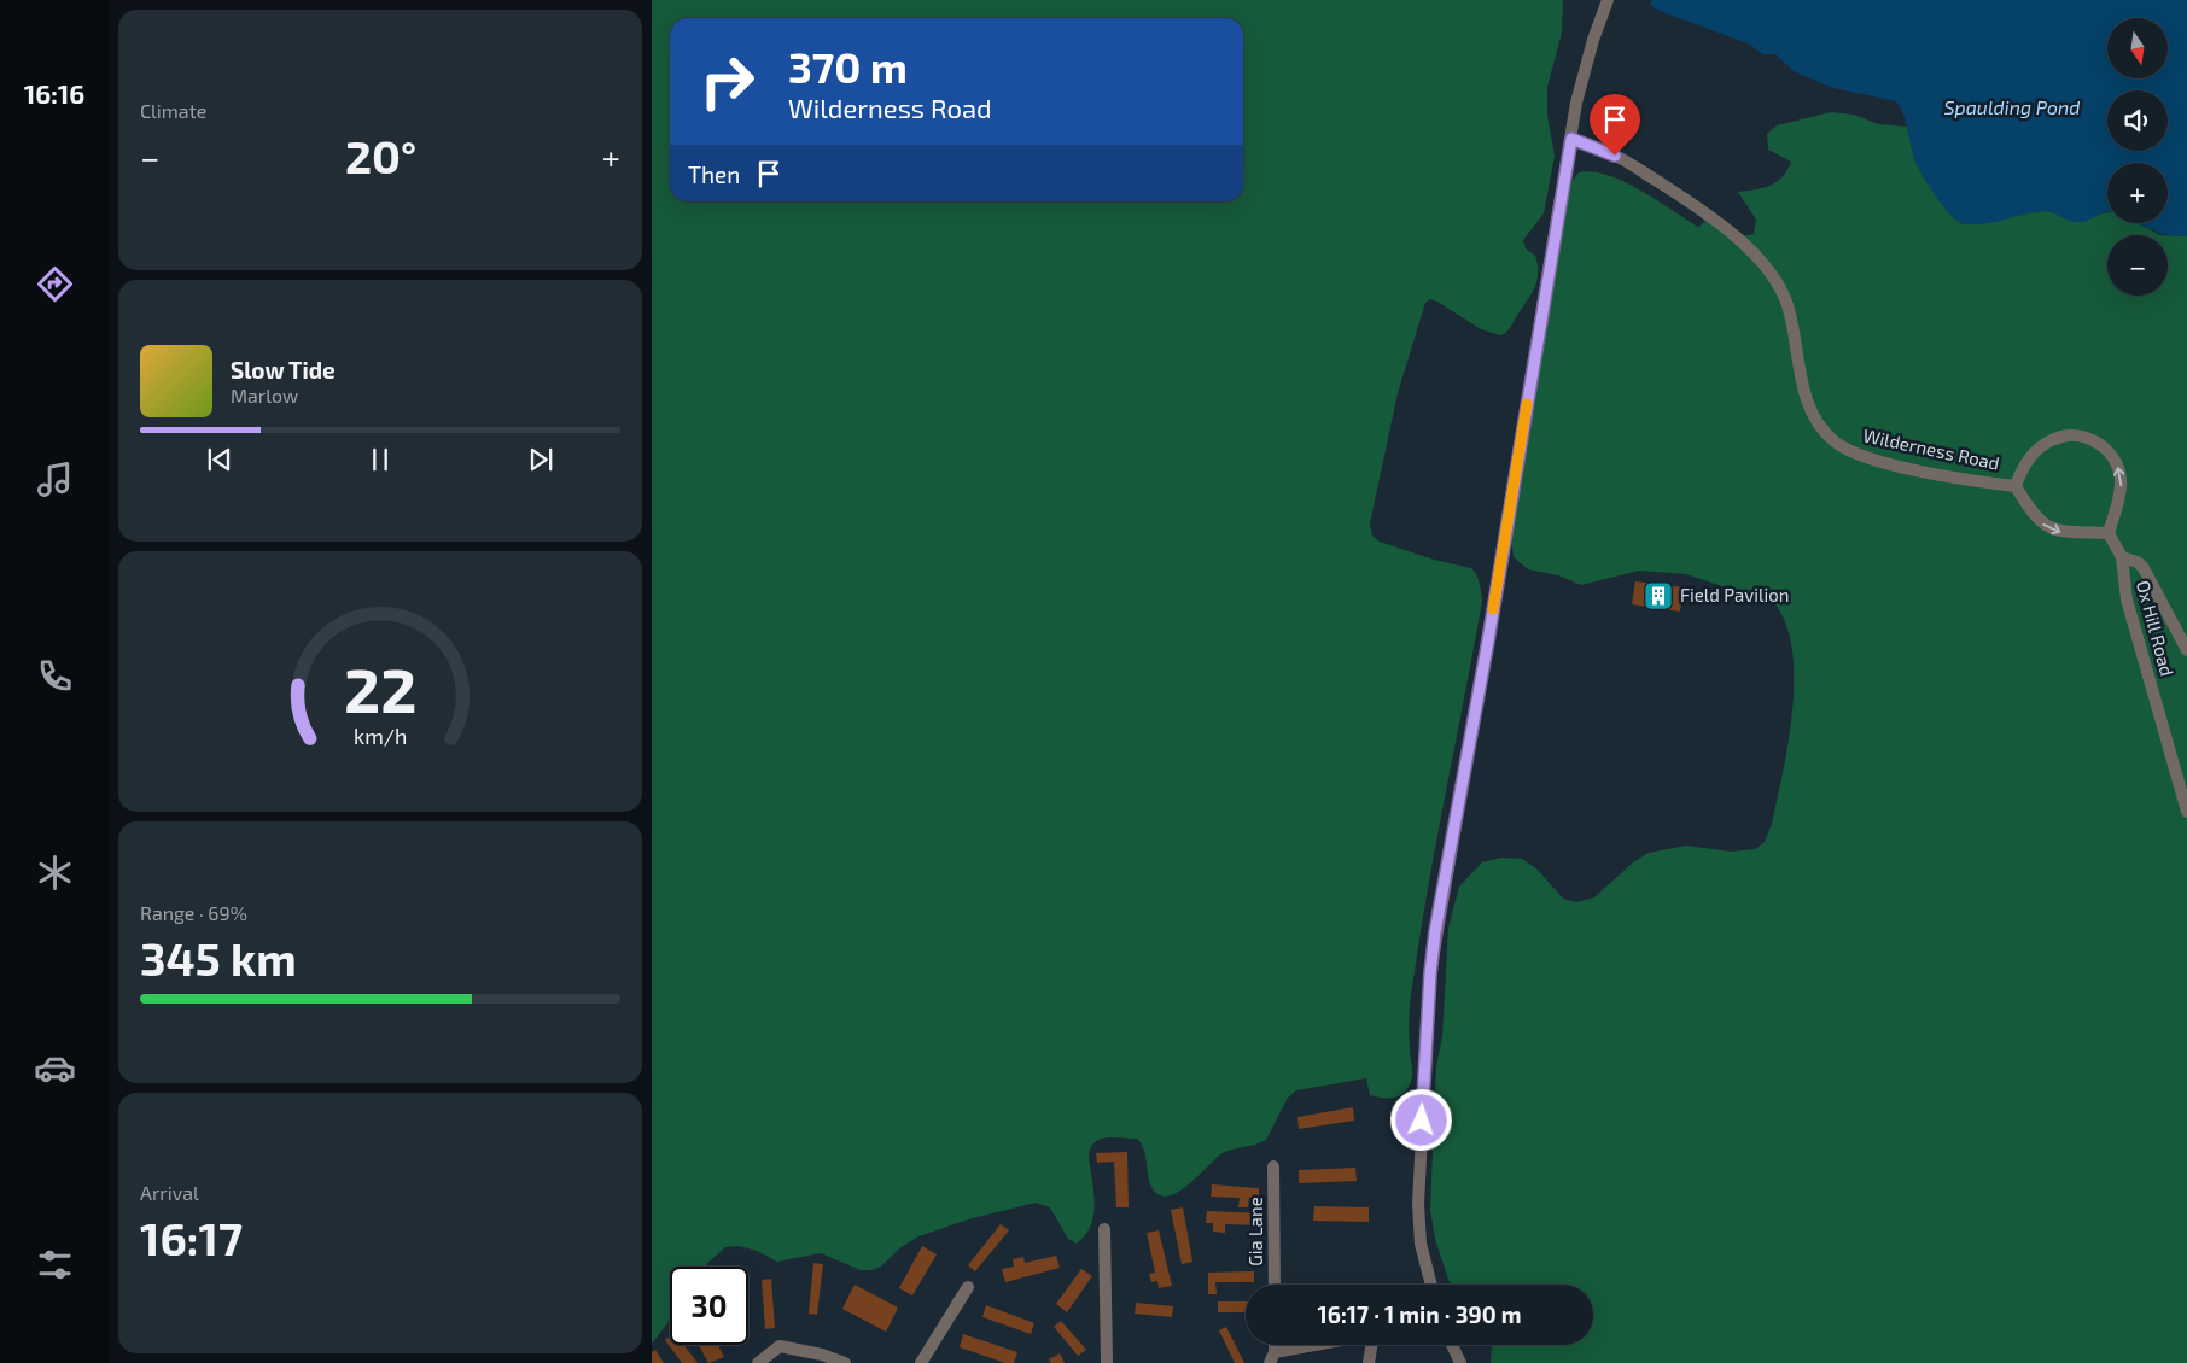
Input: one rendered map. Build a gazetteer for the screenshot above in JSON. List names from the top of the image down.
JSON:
{
  "streets": {
    "street": ["Wilderness Road", "Ox Hill Road", "Gia Lane"]
  },
  "water": ["Spaulding Pond"],
  "places": {
    "building": ["Field Pavilion"]
  },
  "north": "bottom",
  "page": {
    "tabs": "16:16",
    "tile": [
      "Climate",
      ["Range · 69%", "345 km"],
      ["Arrival", "16:17"]
    ],
    "map_buttons": ["+", "−"],
    "turn": ["370 m", "Wilderness Road"],
    "heat": ["−", "20°", "+"],
    "then": "Then",
    "song": ["Slow Tide", "Marlow"],
    "limit": "30",
    "trip": "16:17 · 1 min · 390 m",
    "gauge": ["22", "km/h"]
  }
}
